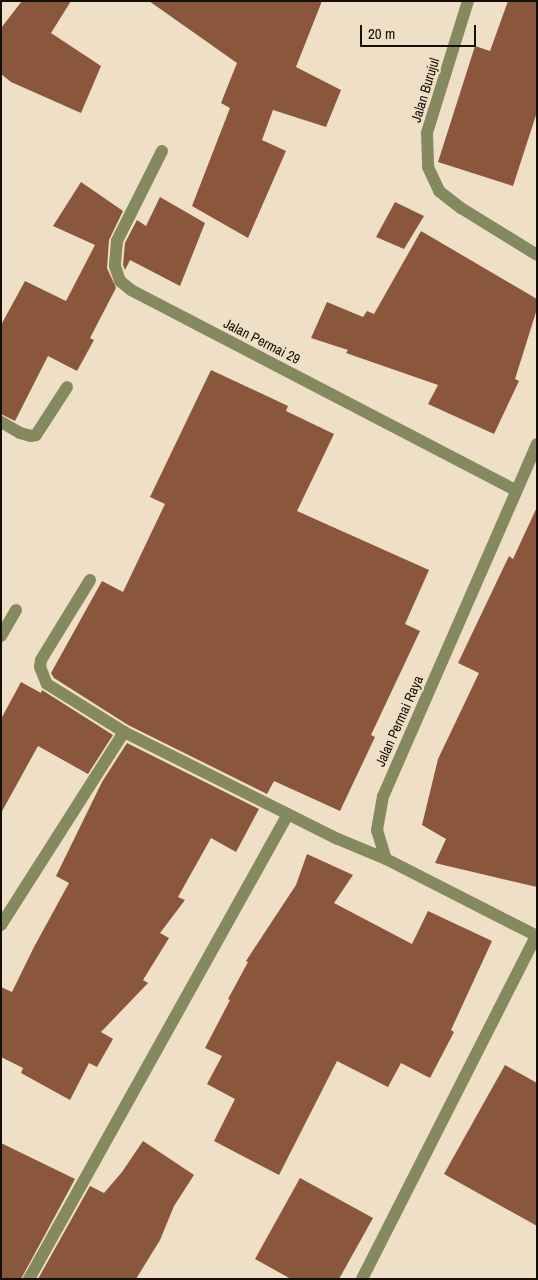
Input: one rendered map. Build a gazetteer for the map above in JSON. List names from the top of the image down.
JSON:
{
  "streets": {
    "street": ["Jalan Burujul", "Jalan Permai 29", "Jalan Permai Raya"]
  },
  "crossings": [
    ["Jalan Permai 29", "Jalan Permai Raya"]
  ],
  "scale_bar": "20 m"
}
